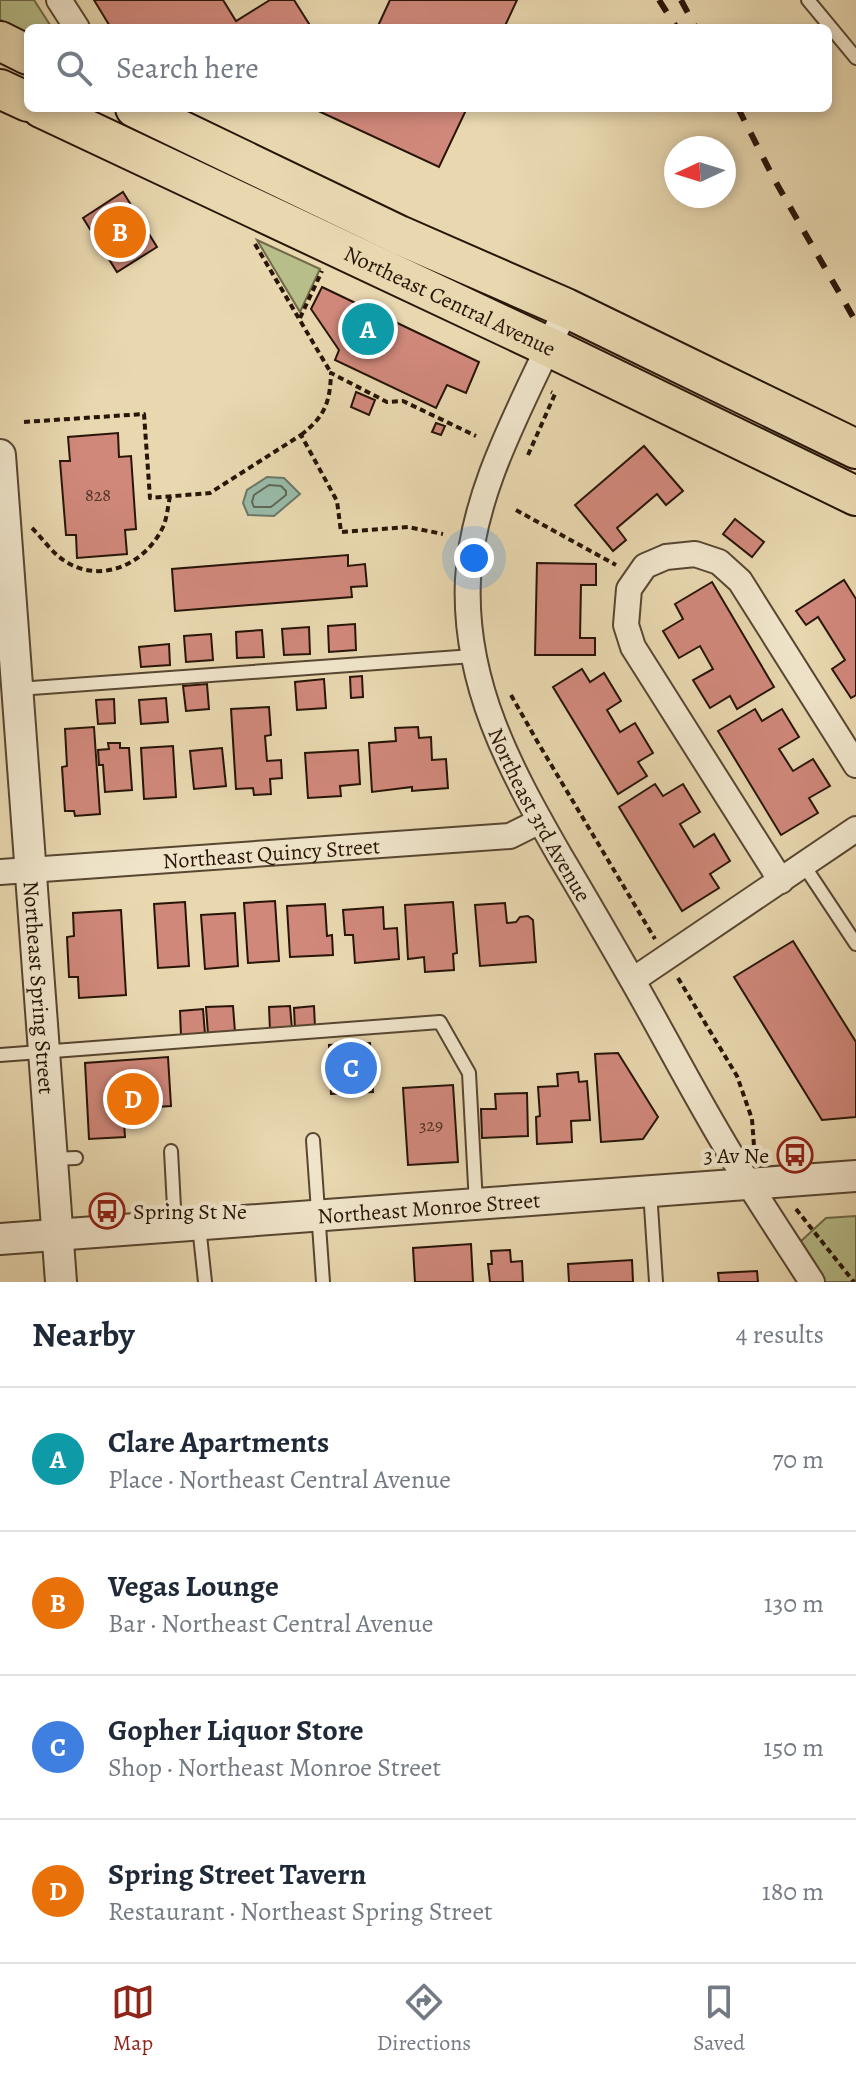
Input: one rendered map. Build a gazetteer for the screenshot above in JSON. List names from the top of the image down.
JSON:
{
  "streets": {
    "main road": ["Northeast Central Avenue"],
    "street": [
      "Northeast 3rd Avenue",
      "Northeast Quincy Street",
      "Northeast Spring Street",
      "Northeast Monroe Street"
    ]
  },
  "crossings": [
    ["Northeast Central Avenue", "Northeast 3rd Avenue"],
    ["Northeast 3rd Avenue", "Northeast Quincy Street"],
    ["Northeast 3rd Avenue", "Northeast Monroe Street"],
    ["Northeast Quincy Street", "Northeast Spring Street"],
    ["Northeast Spring Street", "Northeast Monroe Street"]
  ],
  "places": {
    "bus stop": ["3 Av Ne", "Spring St Ne"]
  },
  "house_numbers": ["828", "329"],
  "north": "left",
  "page": {
    "search": "Search here",
    "pins": [
      "B",
      "A",
      "C",
      "D"
    ],
    "heading": ["Nearby", "4 results"],
    "list": [
      {
        "mark": "A",
        "name": "Clare Apartments",
        "note": "Place · Northeast Central Avenue",
        "value": "70 m"
      },
      {
        "mark": "B",
        "name": "Vegas Lounge",
        "note": "Bar · Northeast Central Avenue",
        "value": "130 m"
      },
      {
        "mark": "C",
        "name": "Gopher Liquor Store",
        "note": "Shop · Northeast Monroe Street",
        "value": "150 m"
      },
      {
        "mark": "D",
        "name": "Spring Street Tavern",
        "note": "Restaurant · Northeast Spring Street",
        "value": "180 m"
      }
    ],
    "nav": ["Map", "Directions", "Saved"]
  }
}
